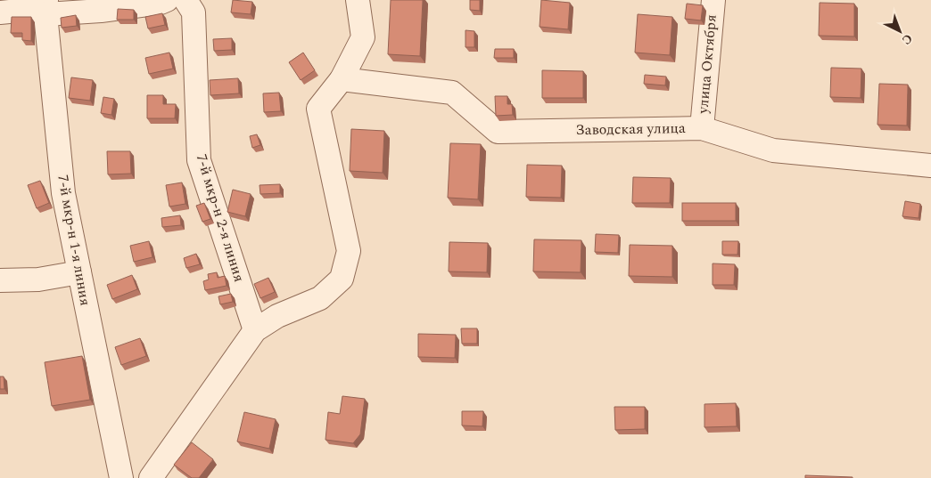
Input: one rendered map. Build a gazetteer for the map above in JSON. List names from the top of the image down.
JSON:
{
  "streets": {
    "street": [
      "улица Октября",
      "Заводская улица",
      "7-й мкр-н 2-я линия",
      "7-й мкр-н 1-я линия"
    ]
  },
  "crossings": [
    ["улица Октября", "Заводская улица"]
  ],
  "north": "bottom right"
}
